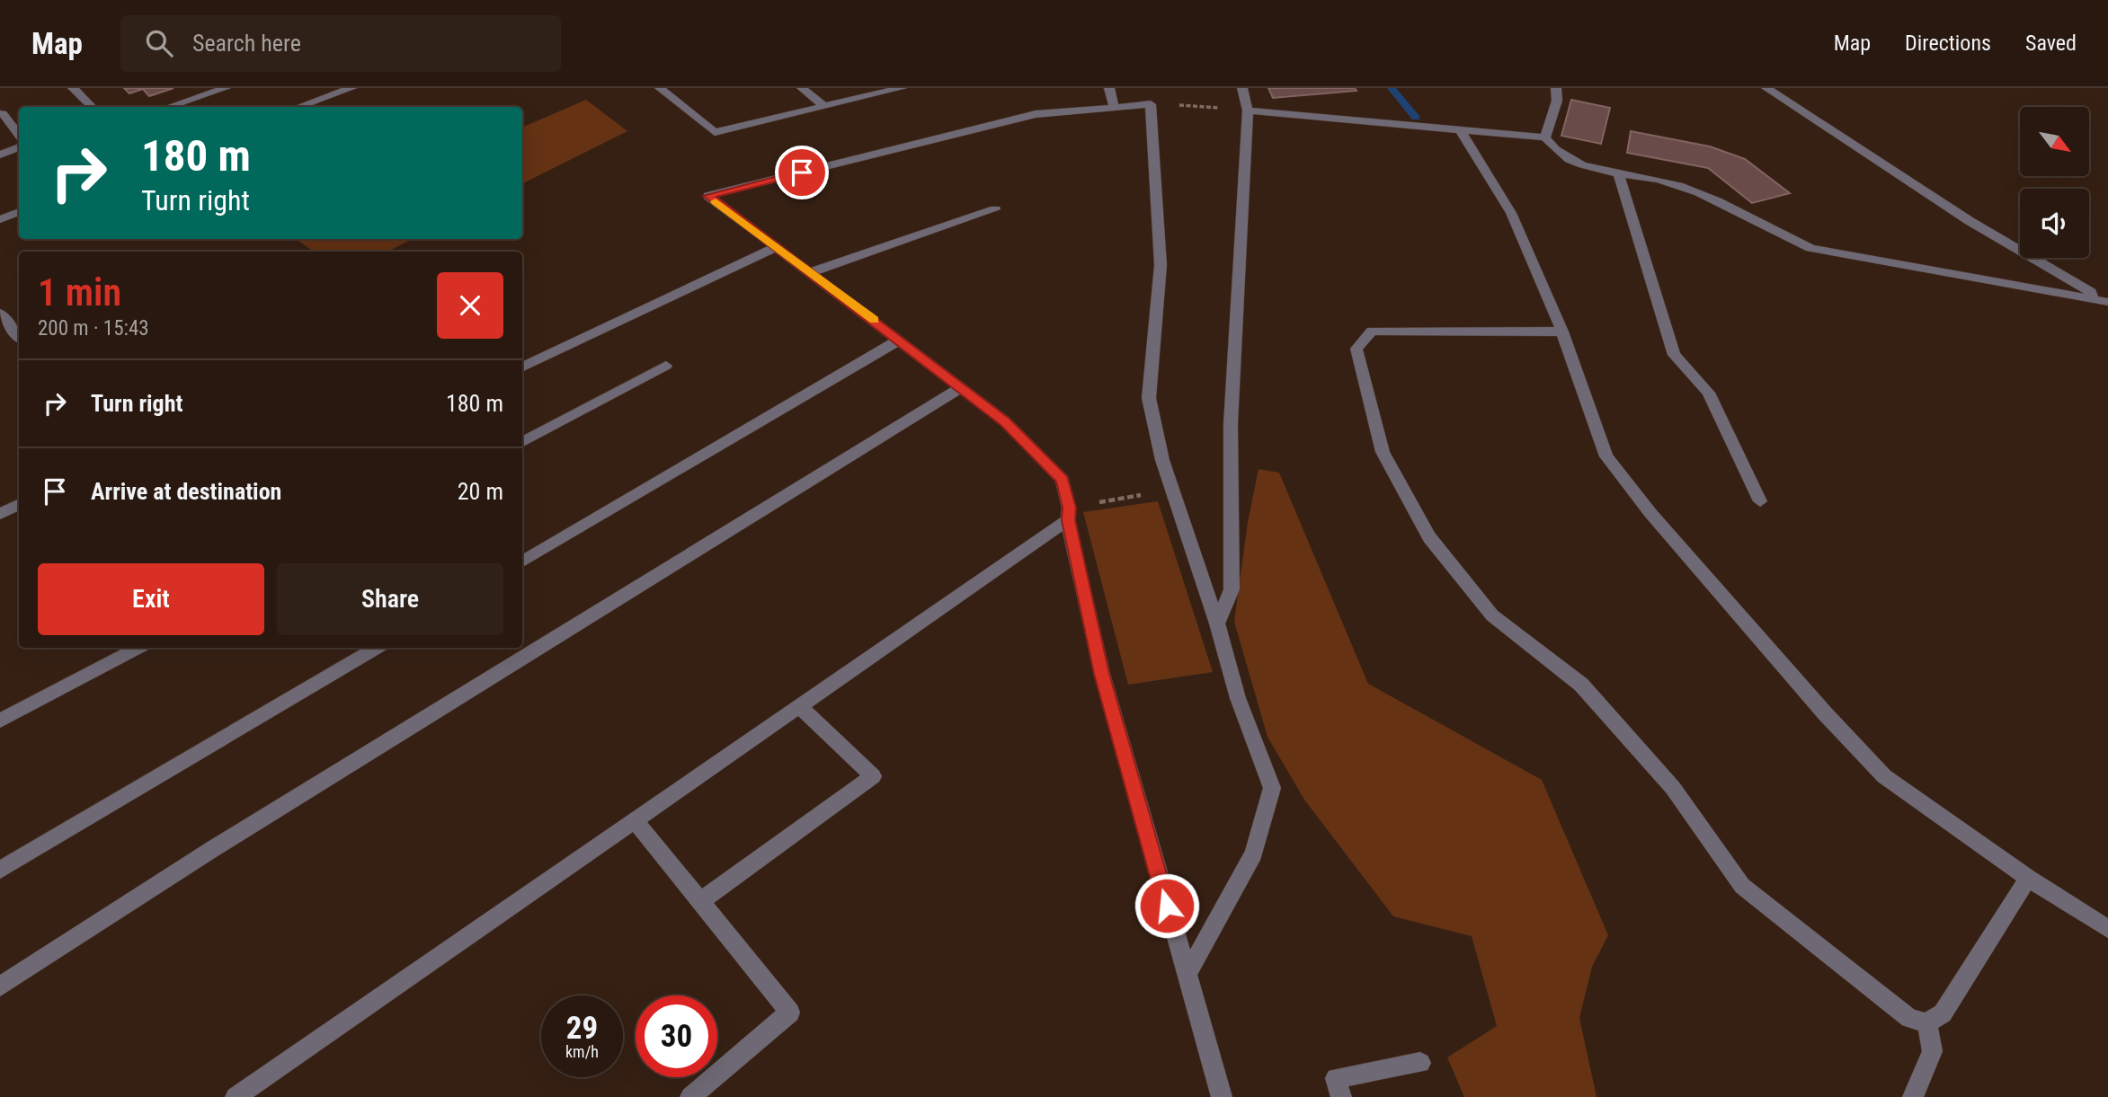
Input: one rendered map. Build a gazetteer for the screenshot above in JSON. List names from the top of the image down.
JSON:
{
  "north": "bottom right",
  "page": {
    "header": "Map",
    "search": "Search here",
    "nav": ["Map", "Directions", "Saved"],
    "turn": ["180 m", "Turn right"],
    "heading": ["1 min", "200 m · 15:43"],
    "list": [
      {
        "name": "Turn right",
        "value": "180 m"
      },
      {
        "name": "Arrive at destination",
        "value": "20 m"
      }
    ],
    "buttons": ["Exit", "Share"],
    "speed": "29 km/h",
    "limit": "30"
  }
}
